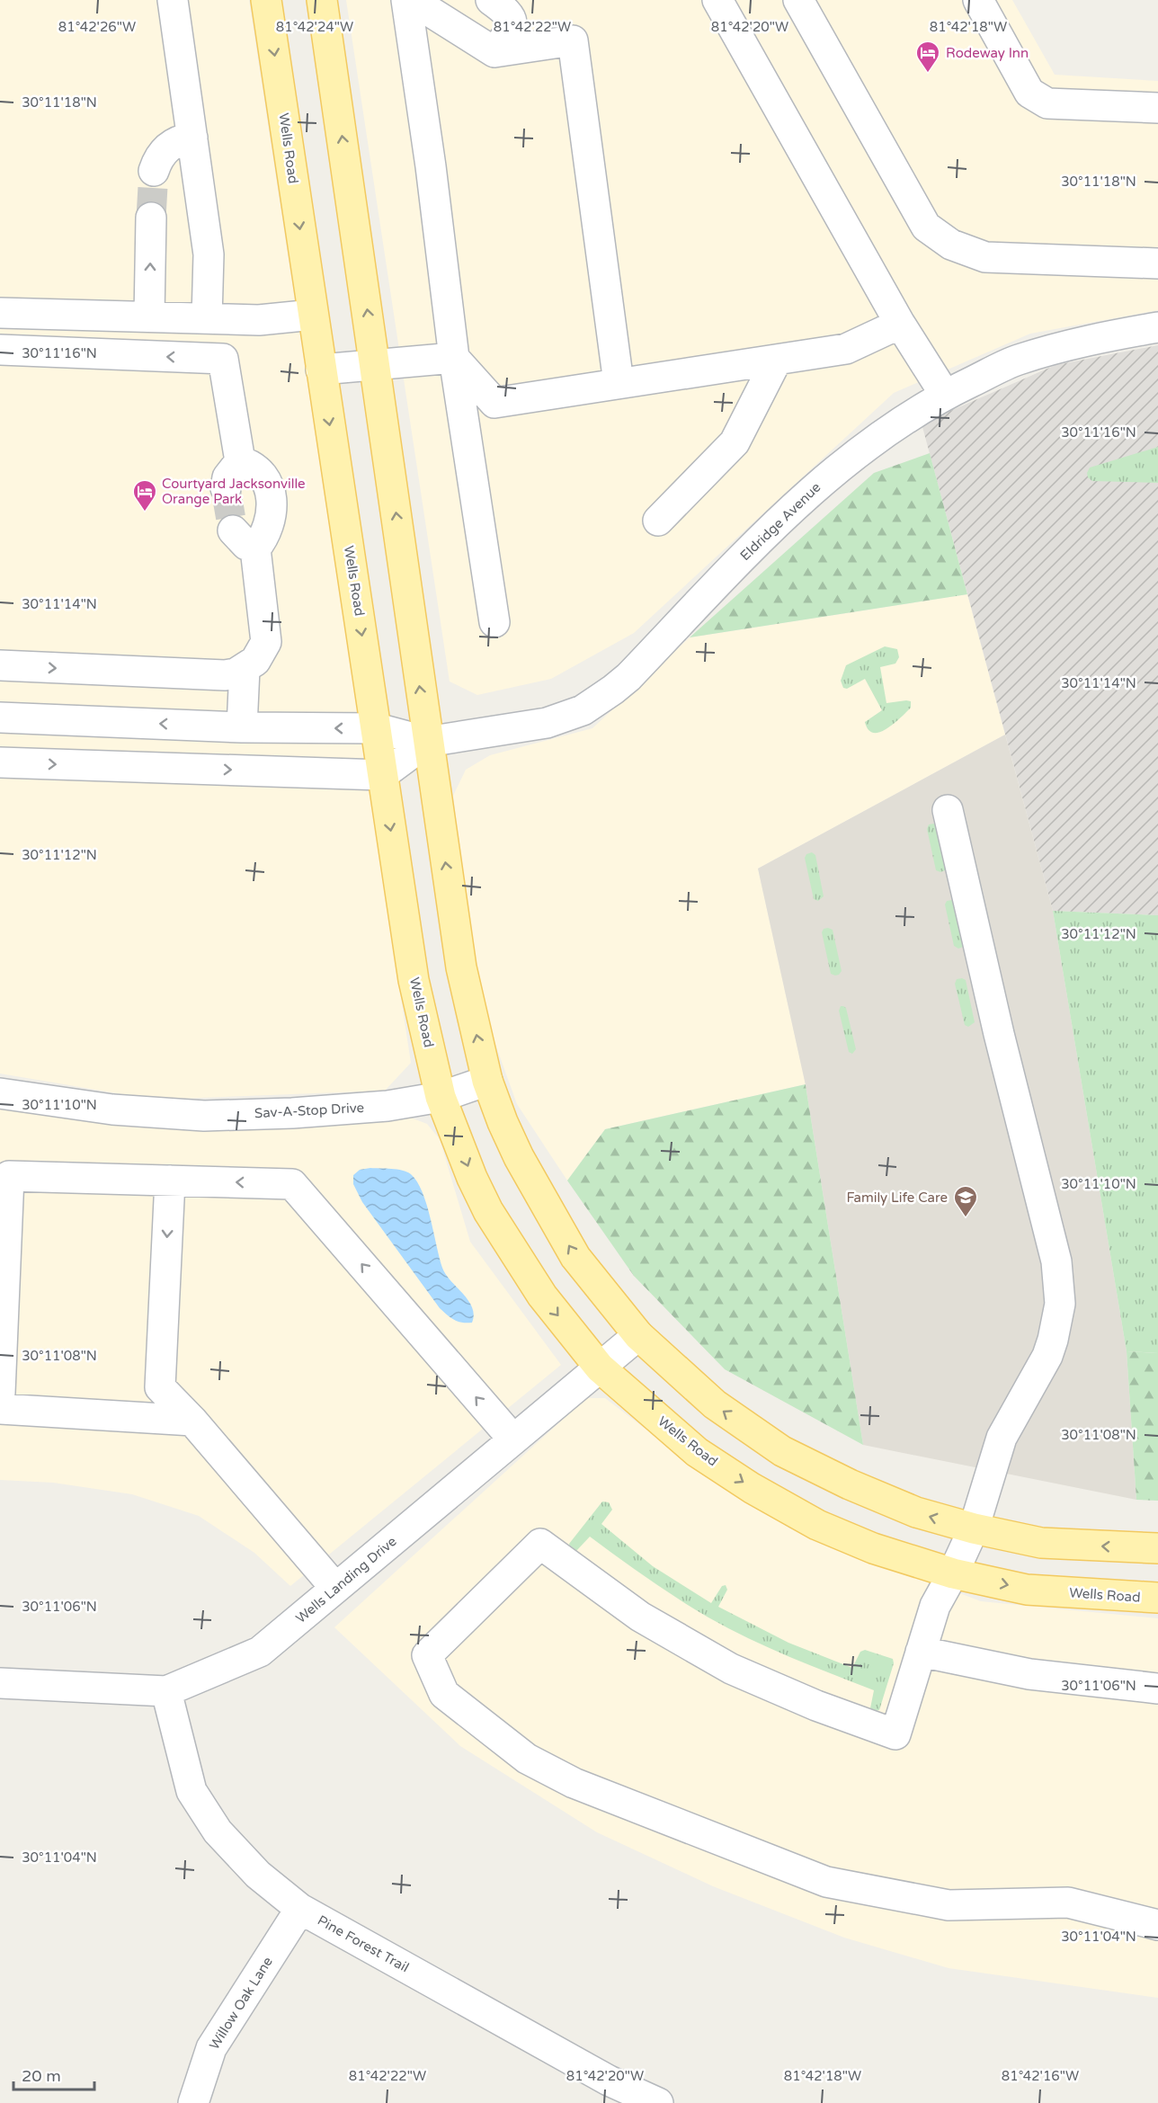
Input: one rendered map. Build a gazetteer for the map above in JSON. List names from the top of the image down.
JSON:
{
  "streets": {
    "main road": ["Wells Road"],
    "street": [
      "Eldridge Avenue",
      "Sav-A-Stop Drive",
      "Wells Landing Drive",
      "Pine Forest Trail",
      "Willow Oak Lane"
    ]
  },
  "crossings": [
    ["Wells Road", "Sav-A-Stop Drive"],
    ["Wells Road", "Wells Landing Drive"],
    ["Wells Landing Drive", "Pine Forest Trail"],
    ["Pine Forest Trail", "Willow Oak Lane"]
  ],
  "places": {
    "hotel": ["Rodeway Inn", "Courtyard Jacksonville Orange Park"],
    "school or university": ["Family Life Care"]
  },
  "scale_bar": "20 m",
  "coordinates": [
    "81°42'26\"W",
    "81°42'24\"W",
    "81°42'22\"W",
    "81°42'20\"W",
    "81°42'18\"W",
    "30°11'18\"N",
    "30°11'16\"N",
    "30°11'14\"N",
    "30°11'12\"N",
    "30°11'10\"N",
    "30°11'08\"N",
    "30°11'06\"N",
    "30°11'04\"N",
    "81°42'16\"W"
  ]
}
